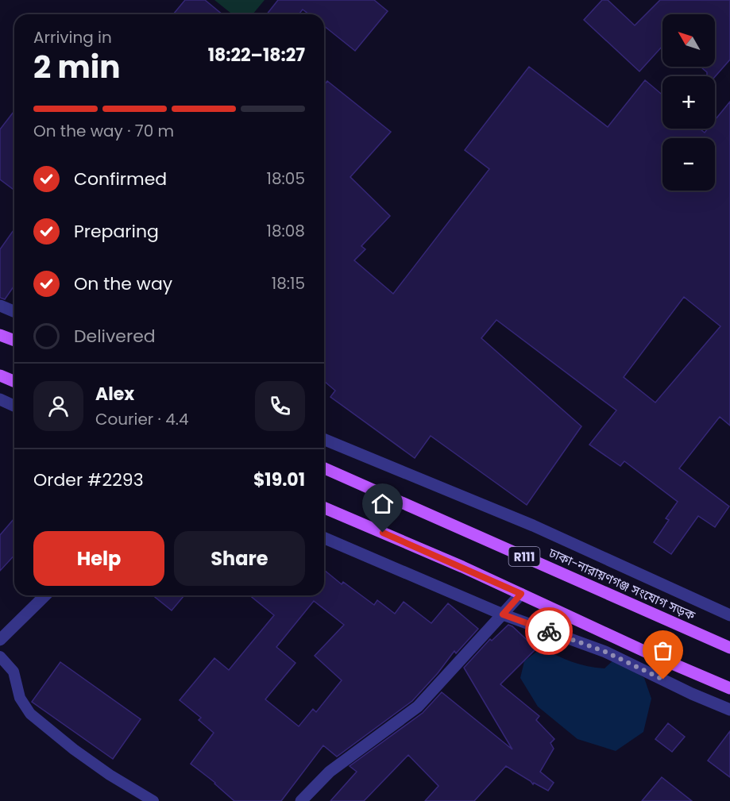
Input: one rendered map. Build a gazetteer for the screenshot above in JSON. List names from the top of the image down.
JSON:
{
  "streets": {
    "main road": ["R111", "ঢাকা-নারায়ণগঞ্জ সংযোগ সড়ক"]
  },
  "north": "top left",
  "page": {
    "map_buttons": ["+", "−"],
    "heading": ["2 min", "Arriving in", "18:22–18:27"],
    "panel": [
      "Alex",
      "Courier · 4.4",
      "Order #2293",
      "$19.01"
    ],
    "bar": "On the way · 70 m",
    "list": [
      ["Confirmed", "18:05"],
      ["Preparing", "18:08"],
      ["On the way", "18:15"],
      "Delivered"
    ],
    "buttons": ["Help", "Share"]
  }
}
